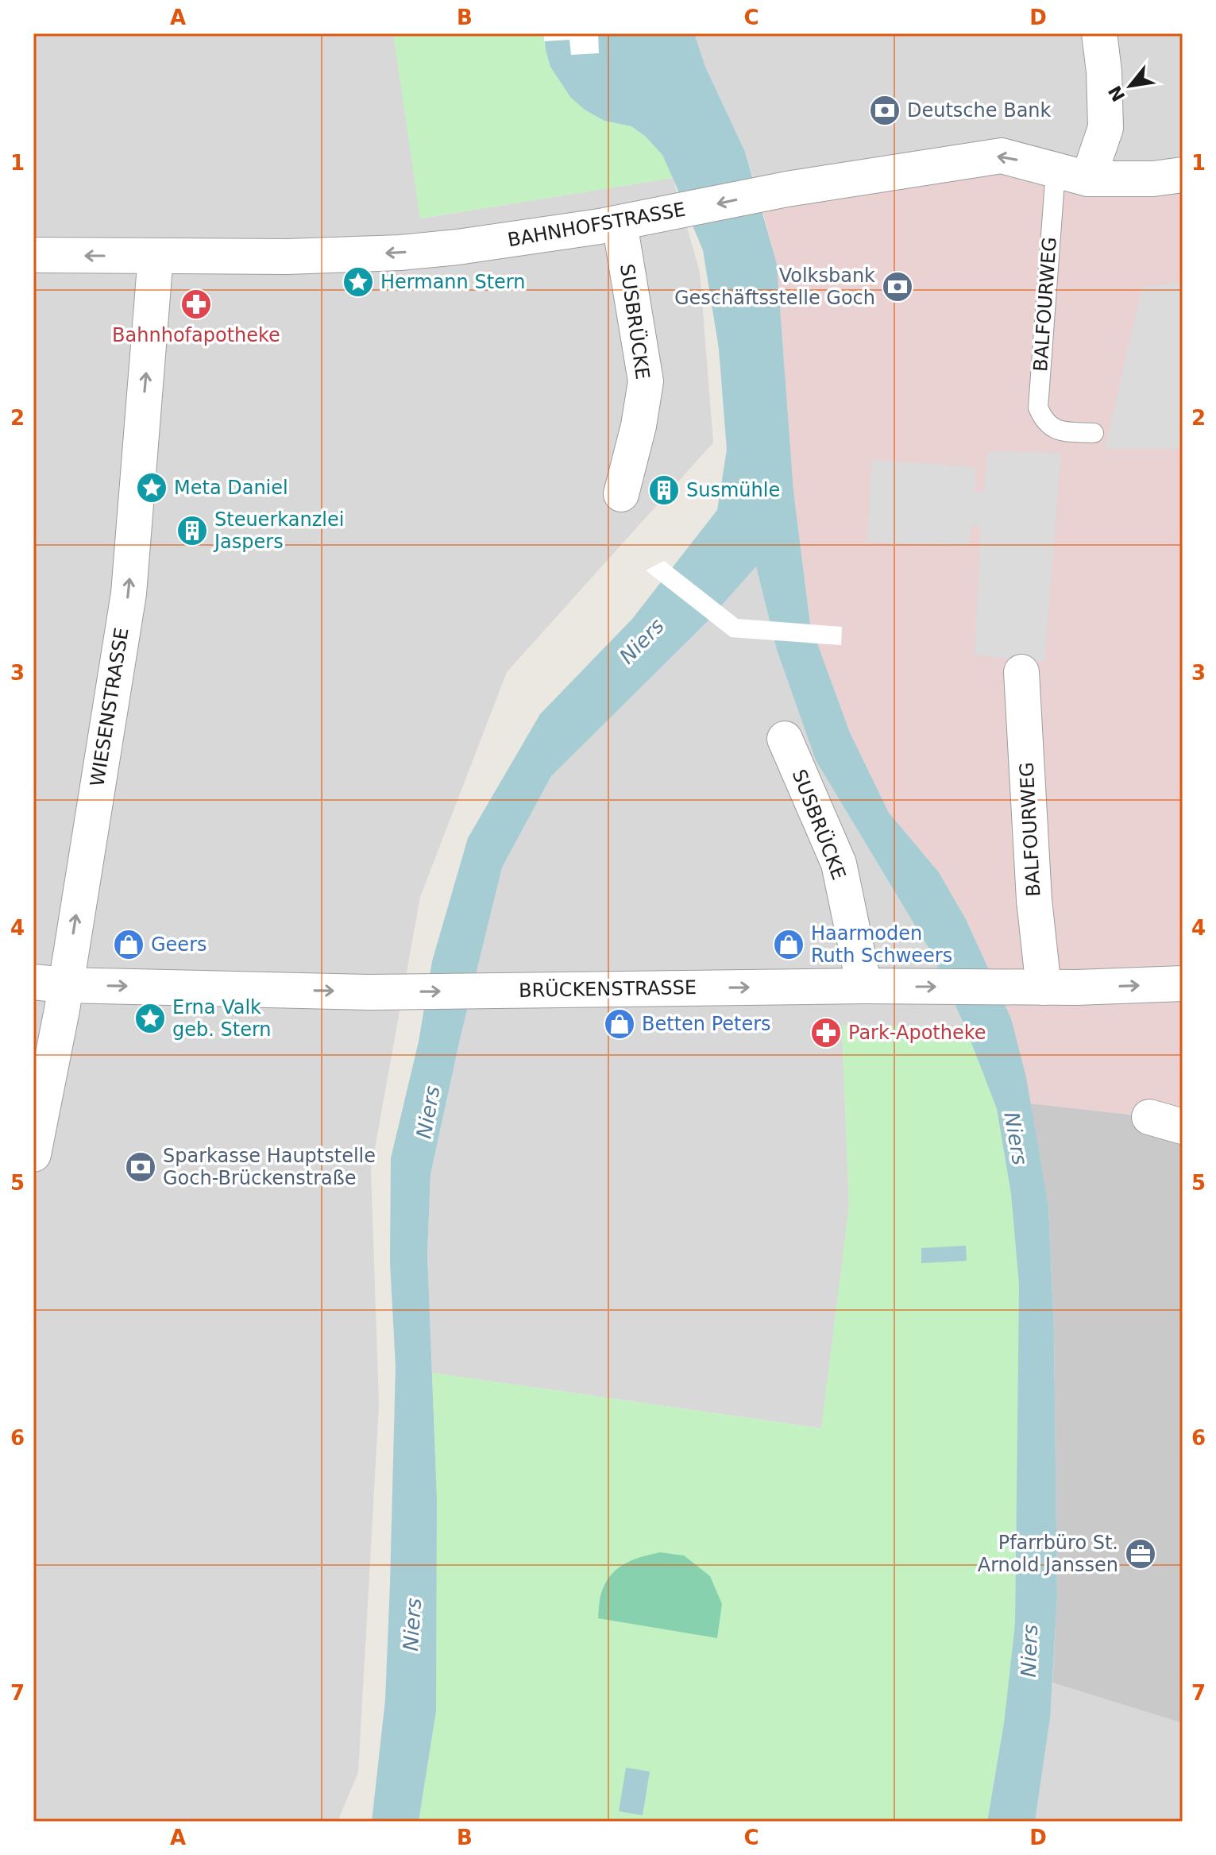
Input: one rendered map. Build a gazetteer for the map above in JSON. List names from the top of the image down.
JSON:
{
  "streets": {
    "street": [
      "BAHNHOFSTRASSE",
      "BALFOURWEG",
      "SUSBRÜCKE",
      "WIESENSTRASSE",
      "BRÜCKENSTRASSE"
    ]
  },
  "crossings": [
    ["BAHNHOFSTRASSE", "BALFOURWEG"],
    ["BAHNHOFSTRASSE", "SUSBRÜCKE"],
    ["BAHNHOFSTRASSE", "WIESENSTRASSE"],
    ["BALFOURWEG", "BRÜCKENSTRASSE"],
    ["SUSBRÜCKE", "BRÜCKENSTRASSE"],
    ["WIESENSTRASSE", "BRÜCKENSTRASSE"]
  ],
  "one_way": ["BAHNHOFSTRASSE", "WIESENSTRASSE", "BRÜCKENSTRASSE"],
  "water": ["Niers"],
  "places": {
    "bank": ["Deutsche Bank", "Volksbank Geschäftsstelle Goch", "Sparkasse Hauptstelle Goch-Brückenstraße"],
    "place": ["Hermann Stern", "Meta Daniel", "Erna Valk geb. Stern"],
    "pharmacy": ["Bahnhofapotheke", "Park-Apotheke"],
    "building": ["Susmühle", "Steuerkanzlei Jaspers"],
    "shop": ["Geers", "Haarmoden Ruth Schweers", "Betten Peters"],
    "office": ["Pfarrbüro St. Arnold Janssen"]
  },
  "north": "bottom left",
  "grid": {
    "columns": [
      "A",
      "B",
      "C",
      "D"
    ],
    "rows": [
      "1",
      "2",
      "3",
      "4",
      "5",
      "6",
      "7"
    ]
  }
}
